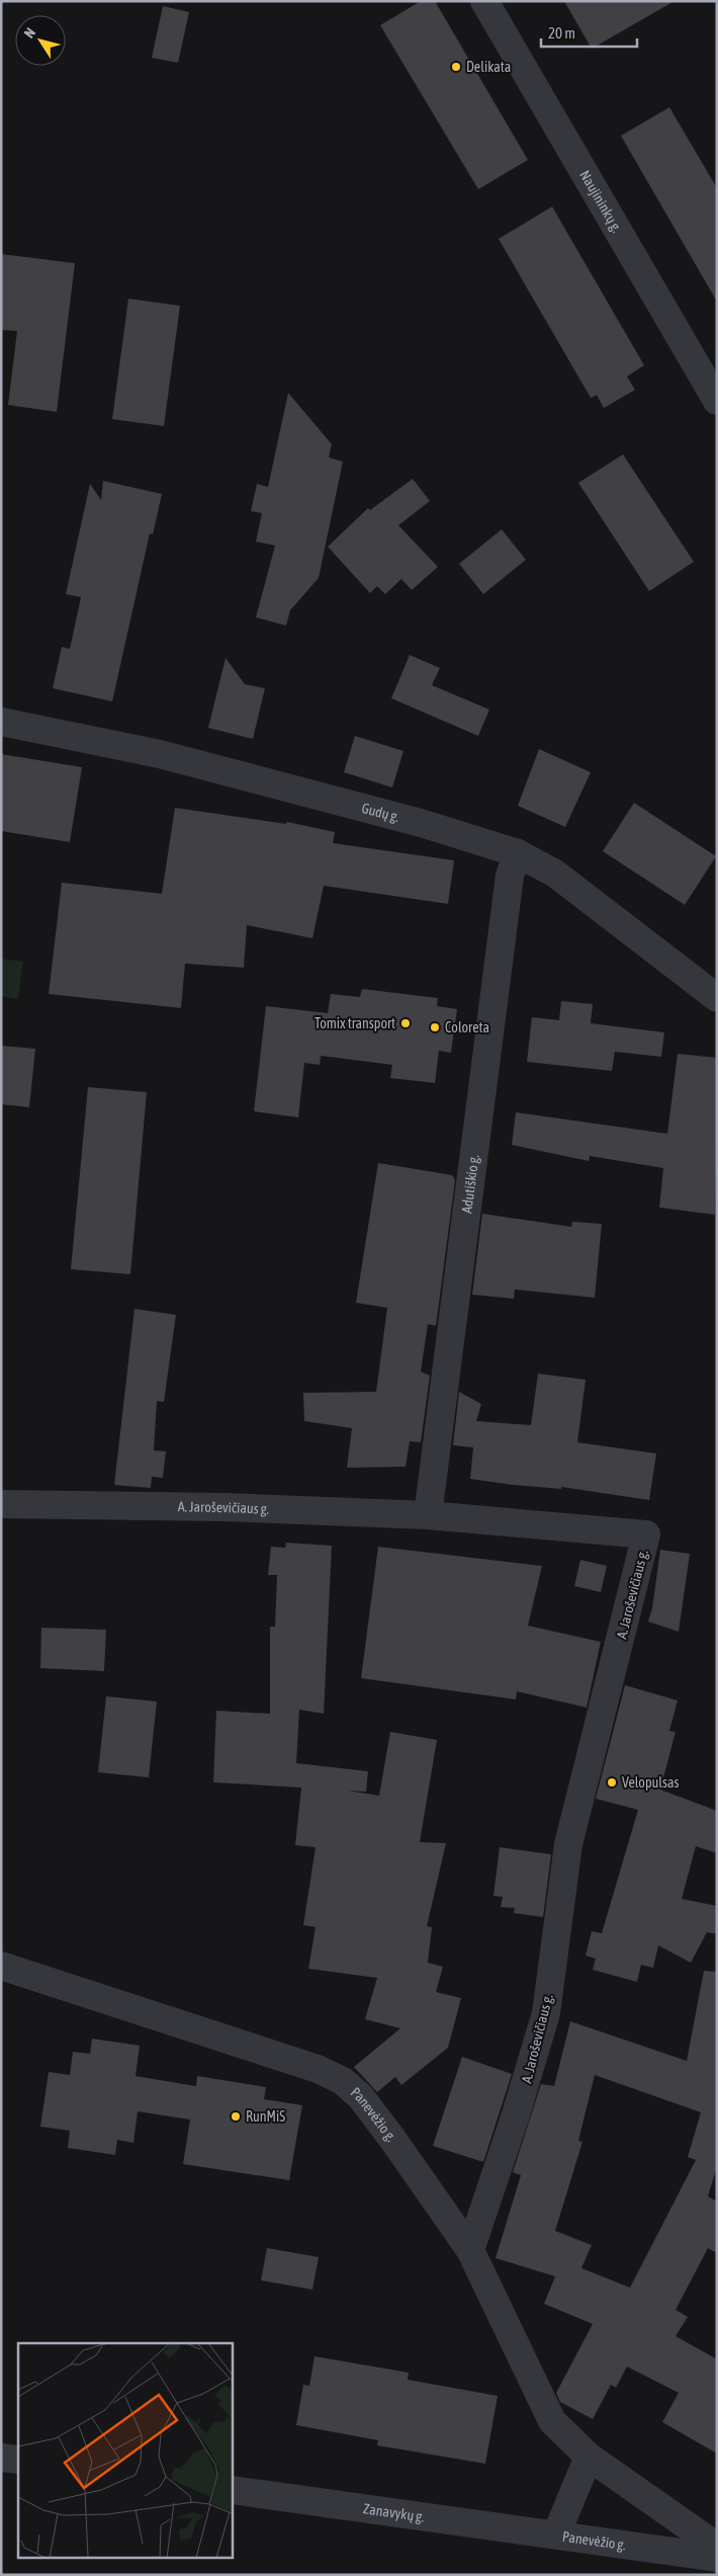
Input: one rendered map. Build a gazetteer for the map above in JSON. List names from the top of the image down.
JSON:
{
  "streets": {
    "street": [
      "Naujininkų g.",
      "Gudų g.",
      "Adutiškio g.",
      "A. Jaroševičiaus g.",
      "Panevėžio g.",
      "Zanavykų g."
    ]
  },
  "crossings": [
    ["Gudų g.", "Adutiškio g."],
    ["Adutiškio g.", "A. Jaroševičiaus g."],
    ["A. Jaroševičiaus g.", "Panevėžio g."],
    ["Panevėžio g.", "Zanavykų g."]
  ],
  "places": [
    "Delikata",
    "Tomix transport",
    "Coloreta",
    "Velopulsas",
    "RunMiS"
  ],
  "scale_bar": "20 m",
  "north": "top left"
}
